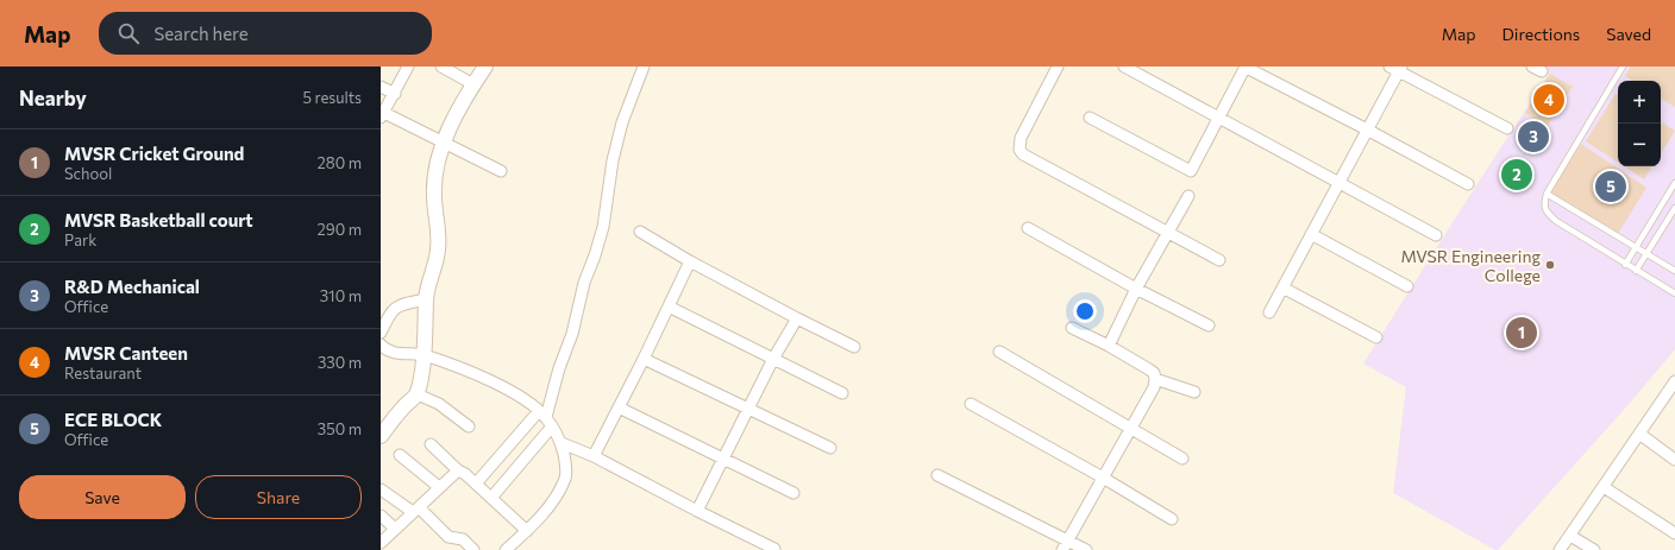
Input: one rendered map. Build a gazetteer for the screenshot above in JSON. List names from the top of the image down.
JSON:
{
  "places": ["MVSR Engineering College"],
  "page": {
    "header": "Map",
    "search": "Search here",
    "nav": ["Map", "Directions", "Saved"],
    "heading": ["Nearby", "5 results"],
    "map_buttons": ["+", "−"],
    "pins": [
      "4",
      "3",
      "2",
      "5",
      "1"
    ],
    "list": [
      {
        "mark": "1",
        "name": "MVSR Cricket Ground",
        "note": "School",
        "value": "280 m"
      },
      {
        "mark": "2",
        "name": "MVSR Basketball court",
        "note": "Park",
        "value": "290 m"
      },
      {
        "mark": "3",
        "name": "R&D Mechanical",
        "note": "Office",
        "value": "310 m"
      },
      {
        "mark": "4",
        "name": "MVSR Canteen",
        "note": "Restaurant",
        "value": "330 m"
      },
      {
        "mark": "5",
        "name": "ECE BLOCK",
        "note": "Office",
        "value": "350 m"
      }
    ],
    "buttons": ["Save", "Share"]
  }
}
